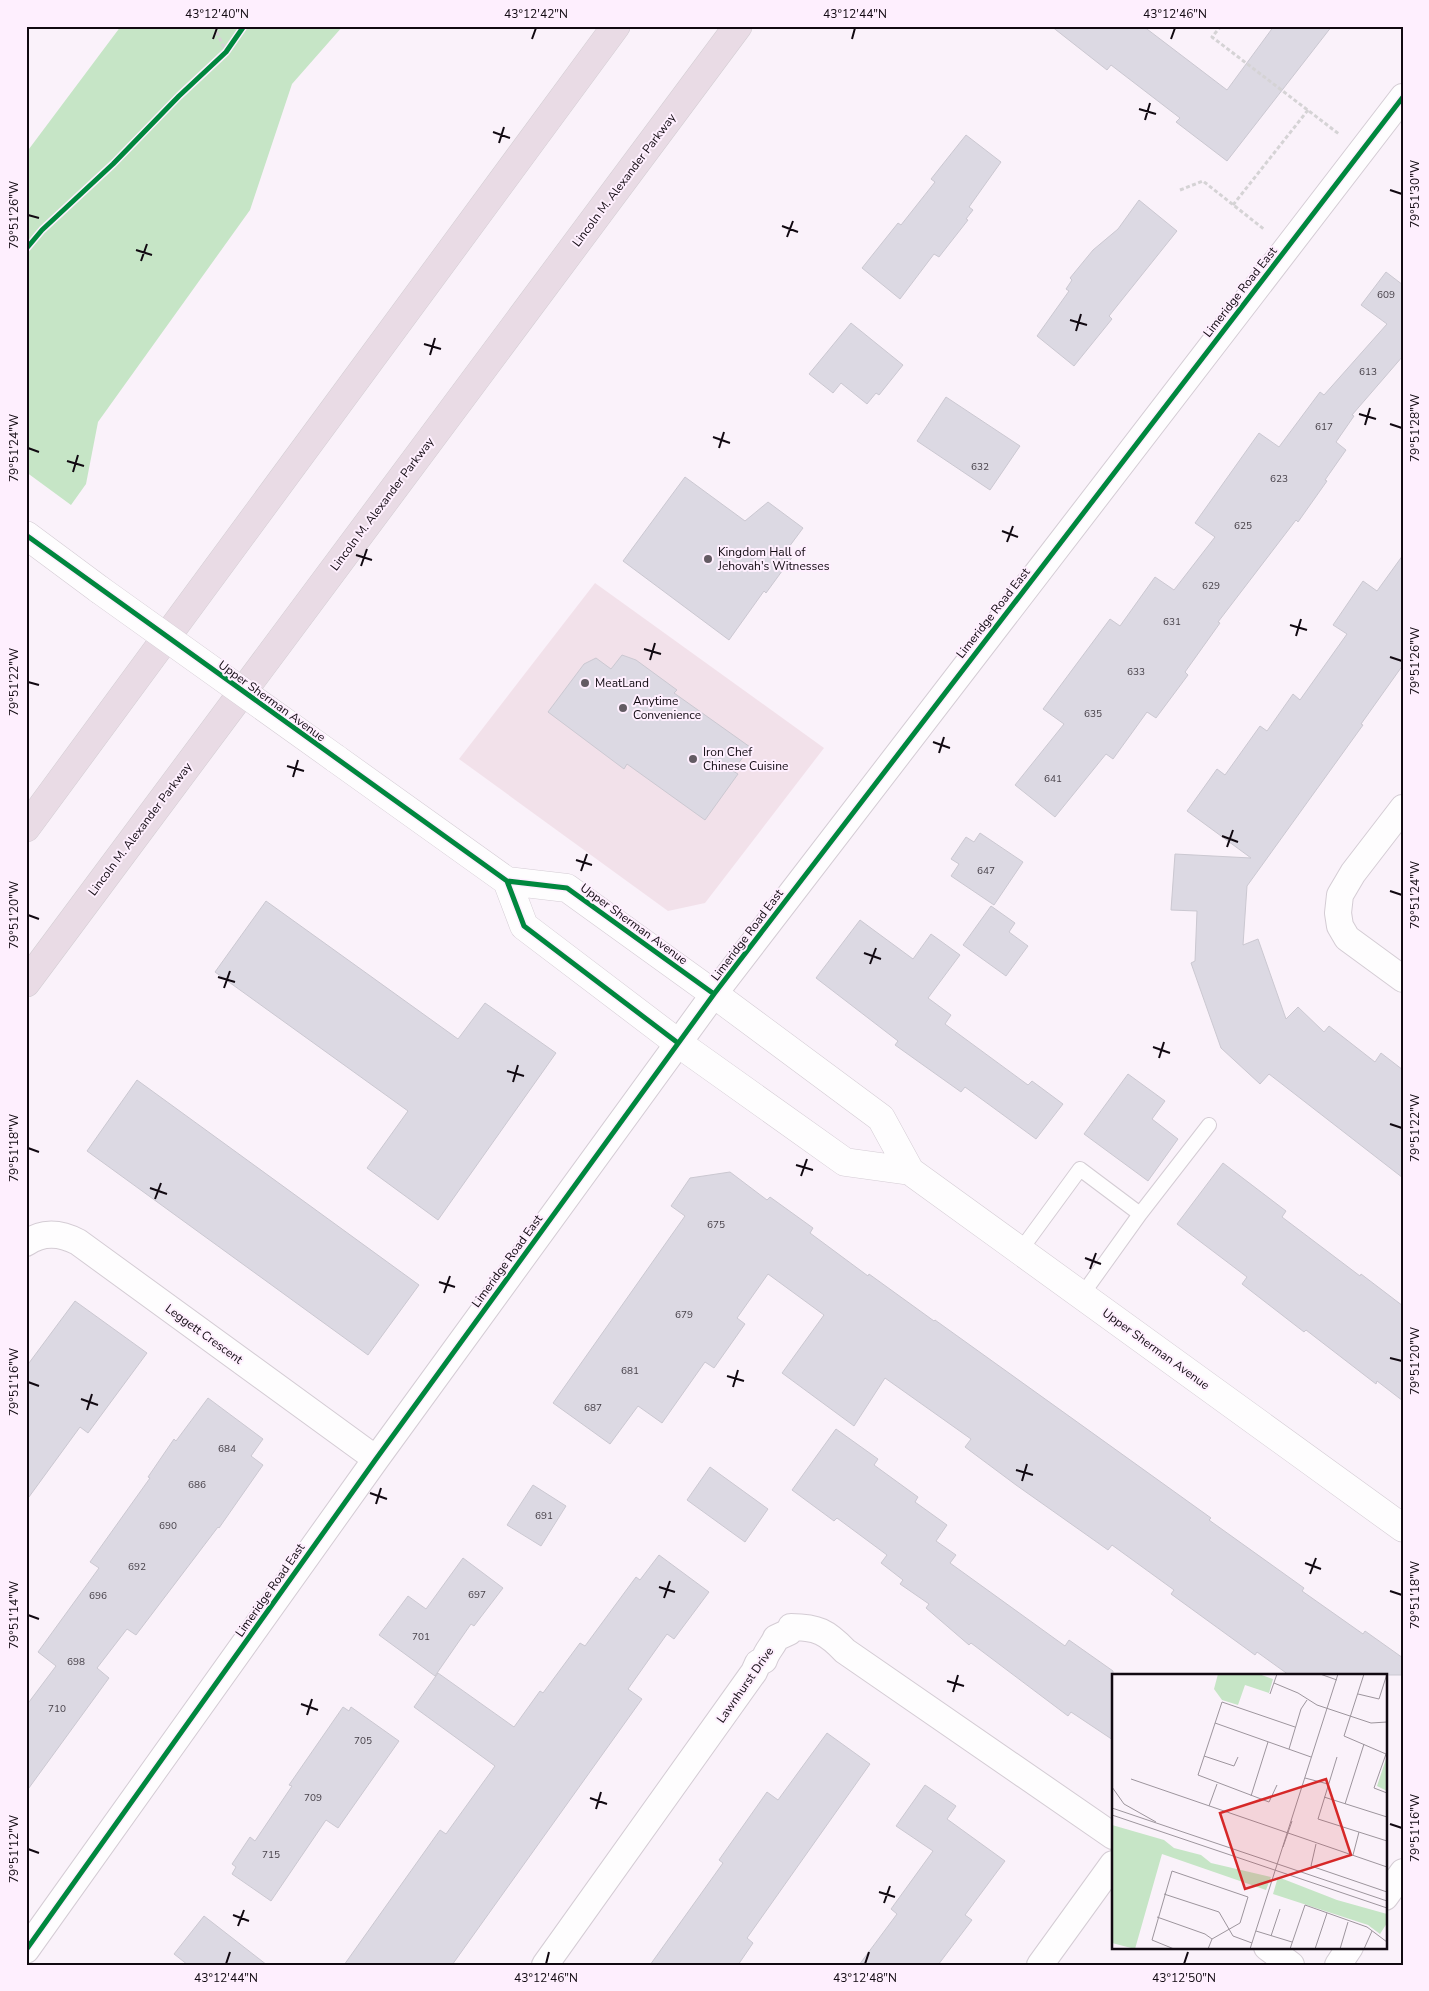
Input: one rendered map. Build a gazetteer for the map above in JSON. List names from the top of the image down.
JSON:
{
  "streets": {
    "highway": ["Lincoln M. Alexander Parkway"],
    "main road": ["Upper Sherman Avenue"],
    "street": ["Limeridge Road East", "Leggett Crescent", "Lawnhurst Drive"]
  },
  "crossings": [
    ["Limeridge Road East", "Upper Sherman Avenue"],
    ["Limeridge Road East", "Leggett Crescent"]
  ],
  "places": [
    "Kingdom Hall of Jehovah's Witnesses",
    "MeatLand",
    "Anytime Convenience",
    "Iron Chef Chinese Cuisine"
  ],
  "house_numbers": [
    "609",
    "613",
    "617",
    "632",
    "623",
    "625",
    "629",
    "631",
    "633",
    "635",
    "641",
    "647",
    "675",
    "679",
    "681",
    "687",
    "684",
    "686",
    "691",
    "690",
    "692",
    "697",
    "696",
    "701",
    "698",
    "710",
    "705",
    "709",
    "715"
  ],
  "coordinates": [
    "43°12'40\"N",
    "43°12'42\"N",
    "43°12'44\"N",
    "43°12'46\"N",
    "79°51'30\"W",
    "79°51'26\"W",
    "79°51'28\"W",
    "79°51'24\"W",
    "79°51'22\"W",
    "79°51'20\"W",
    "79°51'18\"W",
    "79°51'16\"W",
    "79°51'14\"W",
    "79°51'12\"W",
    "43°12'48\"N",
    "43°12'50\"N"
  ]
}
